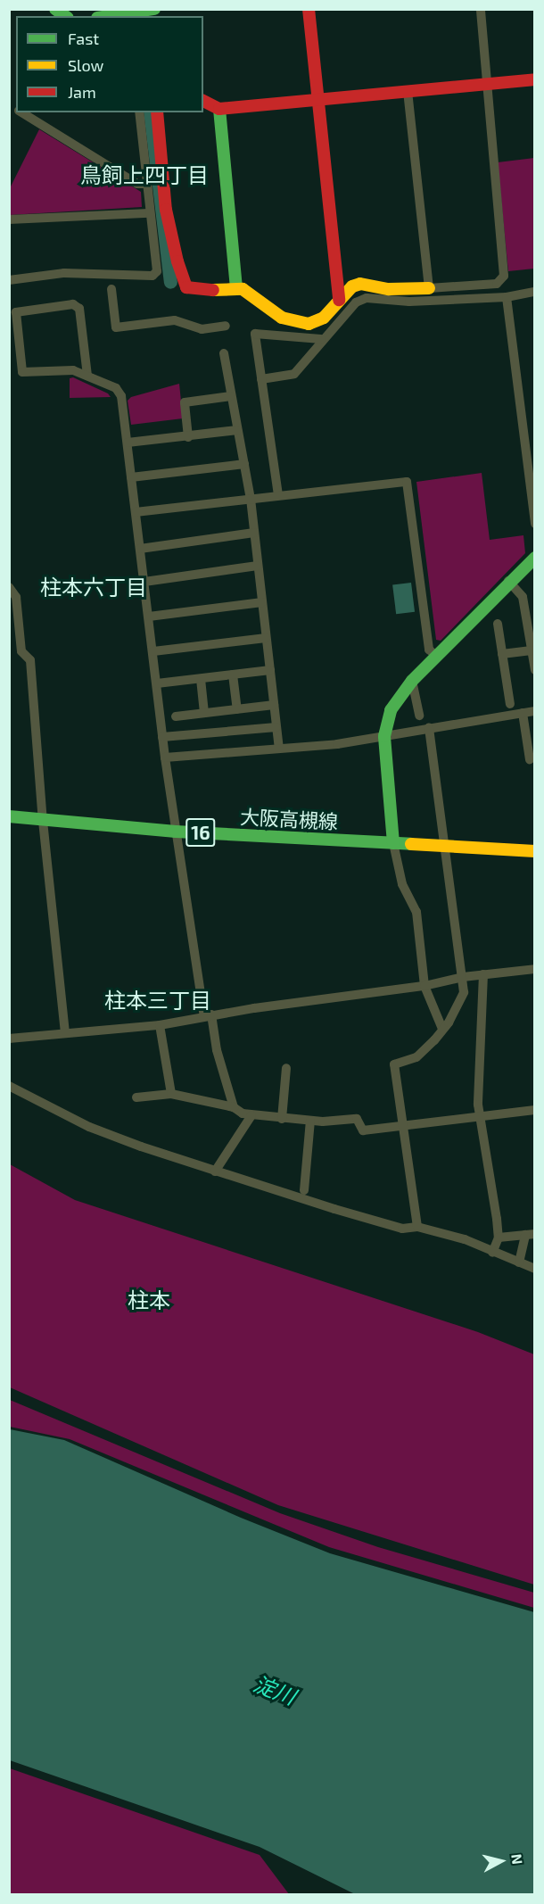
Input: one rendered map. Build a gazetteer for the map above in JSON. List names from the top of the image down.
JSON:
{
  "streets": {
    "street": ["大阪高槻線", "16"]
  },
  "districts": [
    "鳥飼上四丁目",
    "柱本六丁目",
    "柱本三丁目",
    "柱本"
  ],
  "water": ["淀川"],
  "legend": ["Fast", "Slow", "Jam"],
  "north": "right"
}
